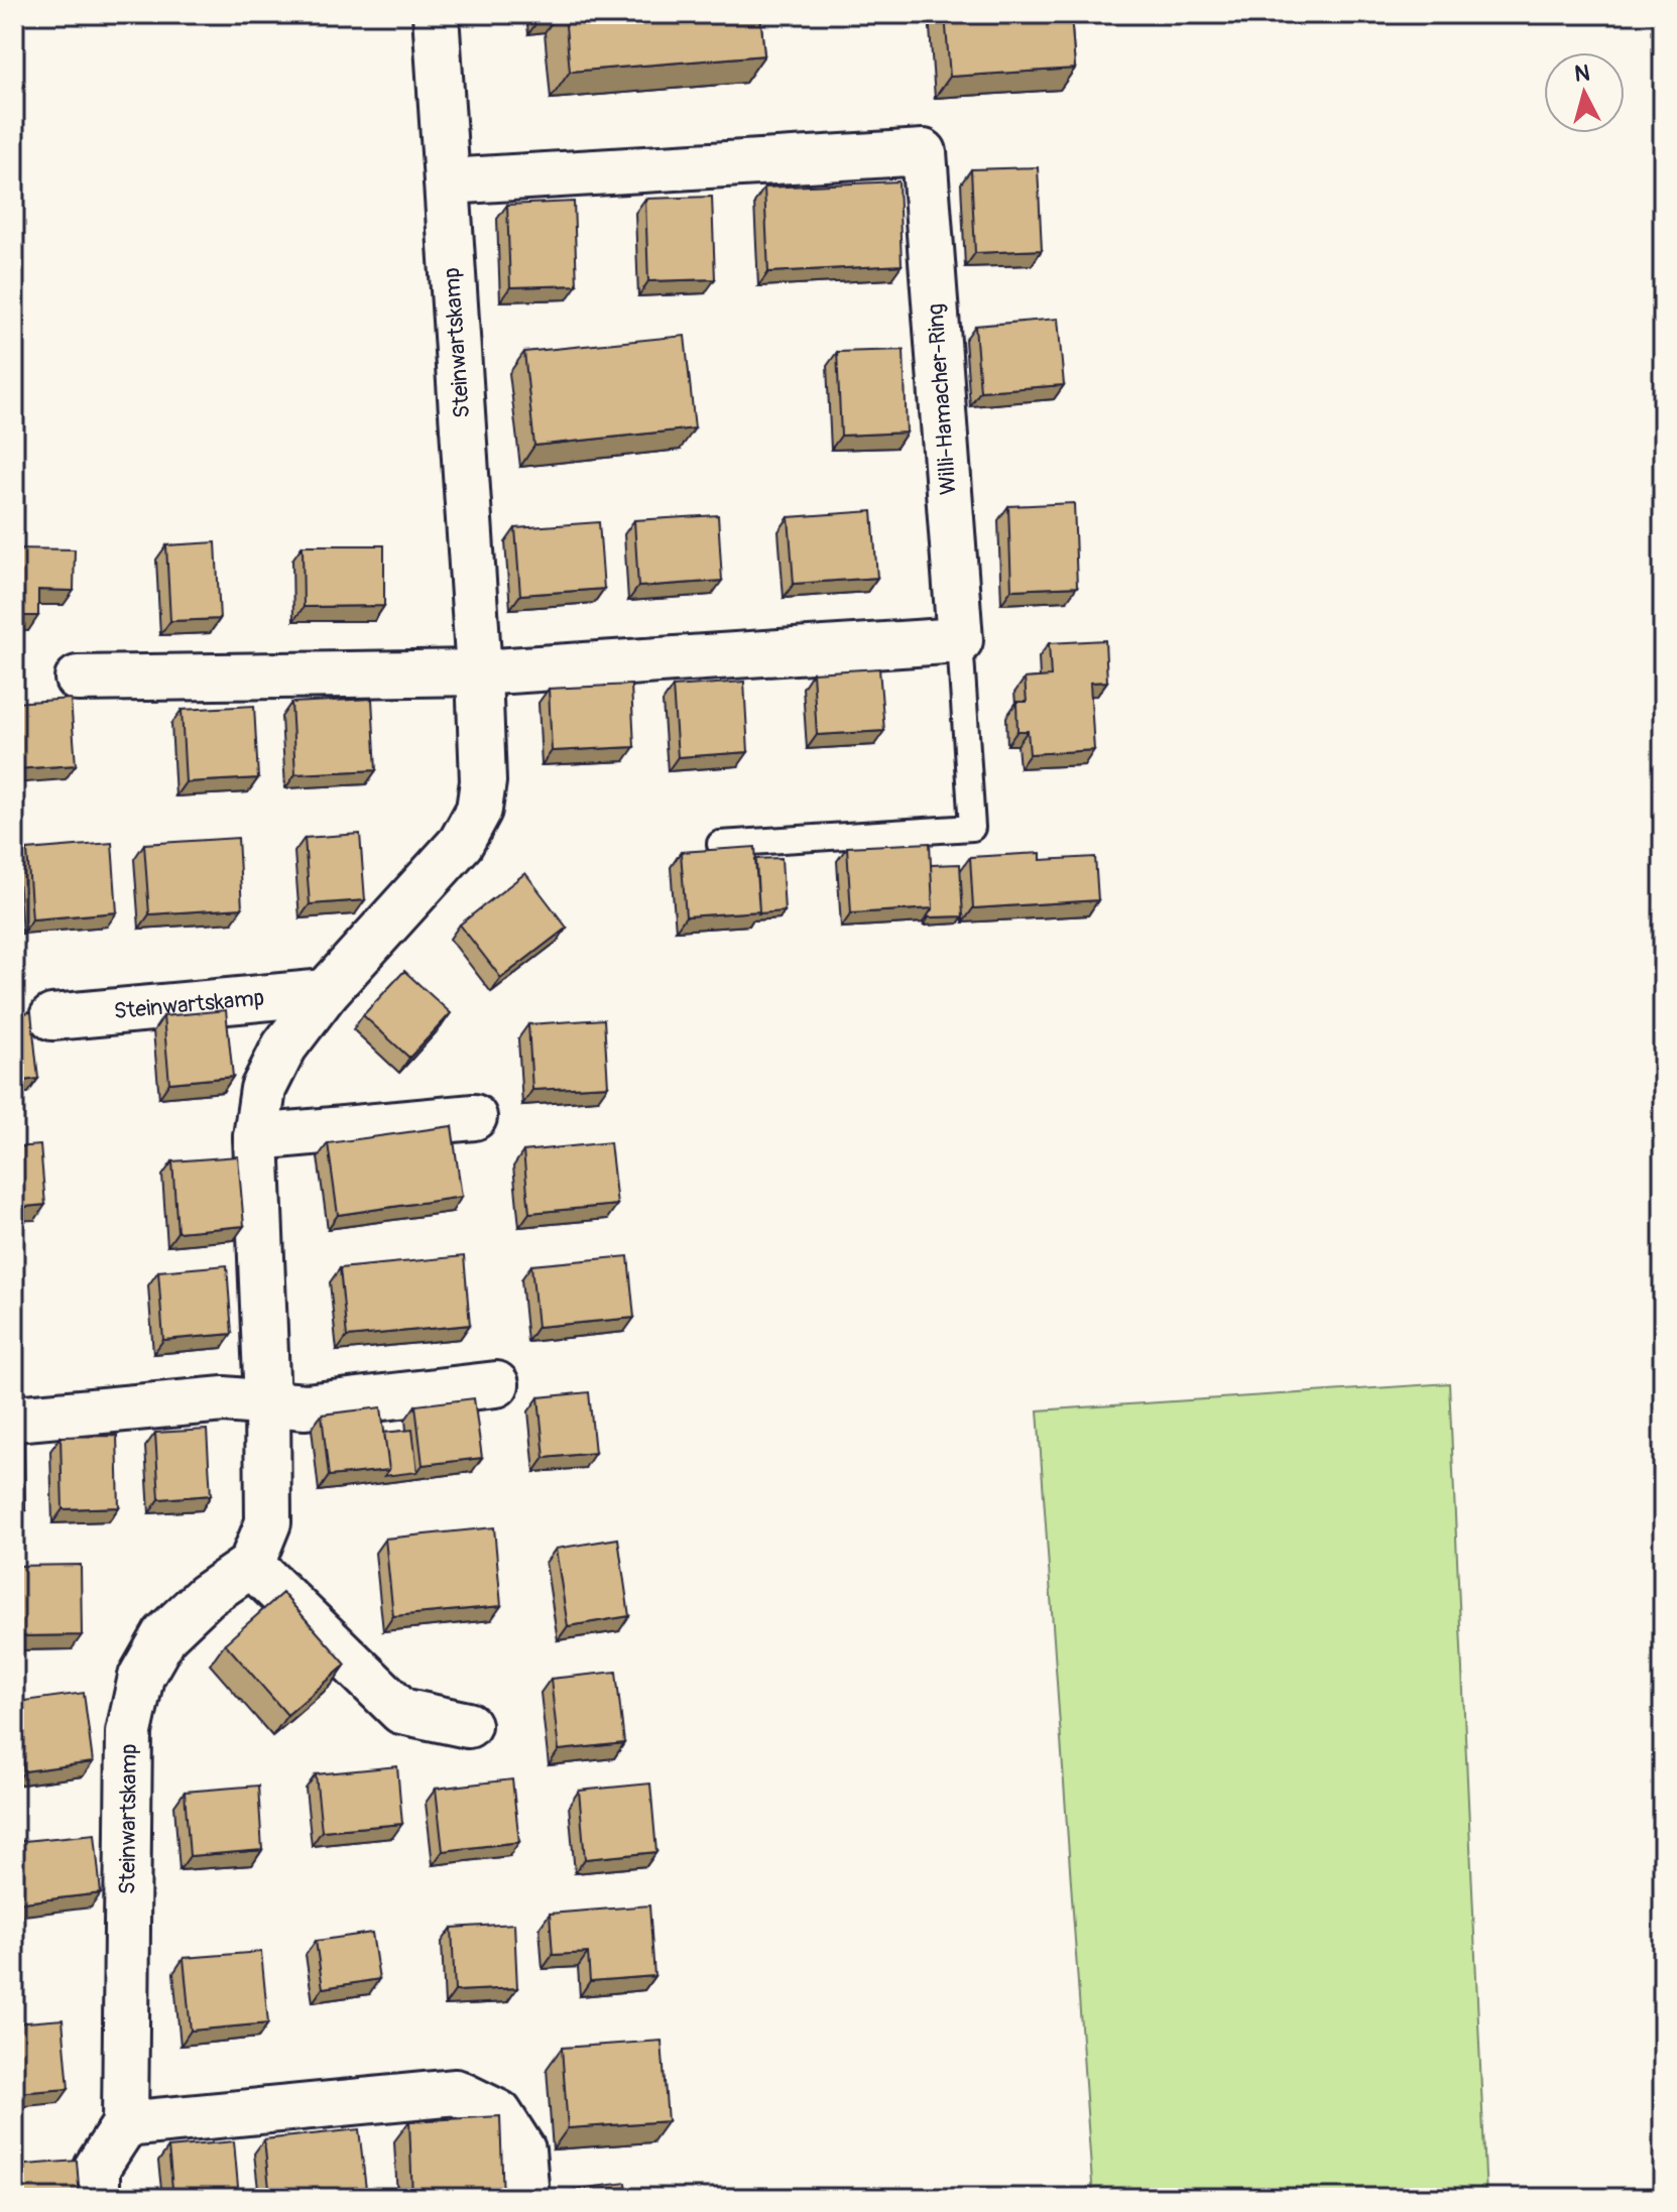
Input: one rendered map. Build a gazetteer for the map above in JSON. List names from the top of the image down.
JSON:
{
  "streets": {
    "street": ["Steinwartskamp", "Willi-Hamacher-Ring"]
  },
  "crossings": [
    ["Steinwartskamp", "Willi-Hamacher-Ring"]
  ],
  "north": "top"
}
